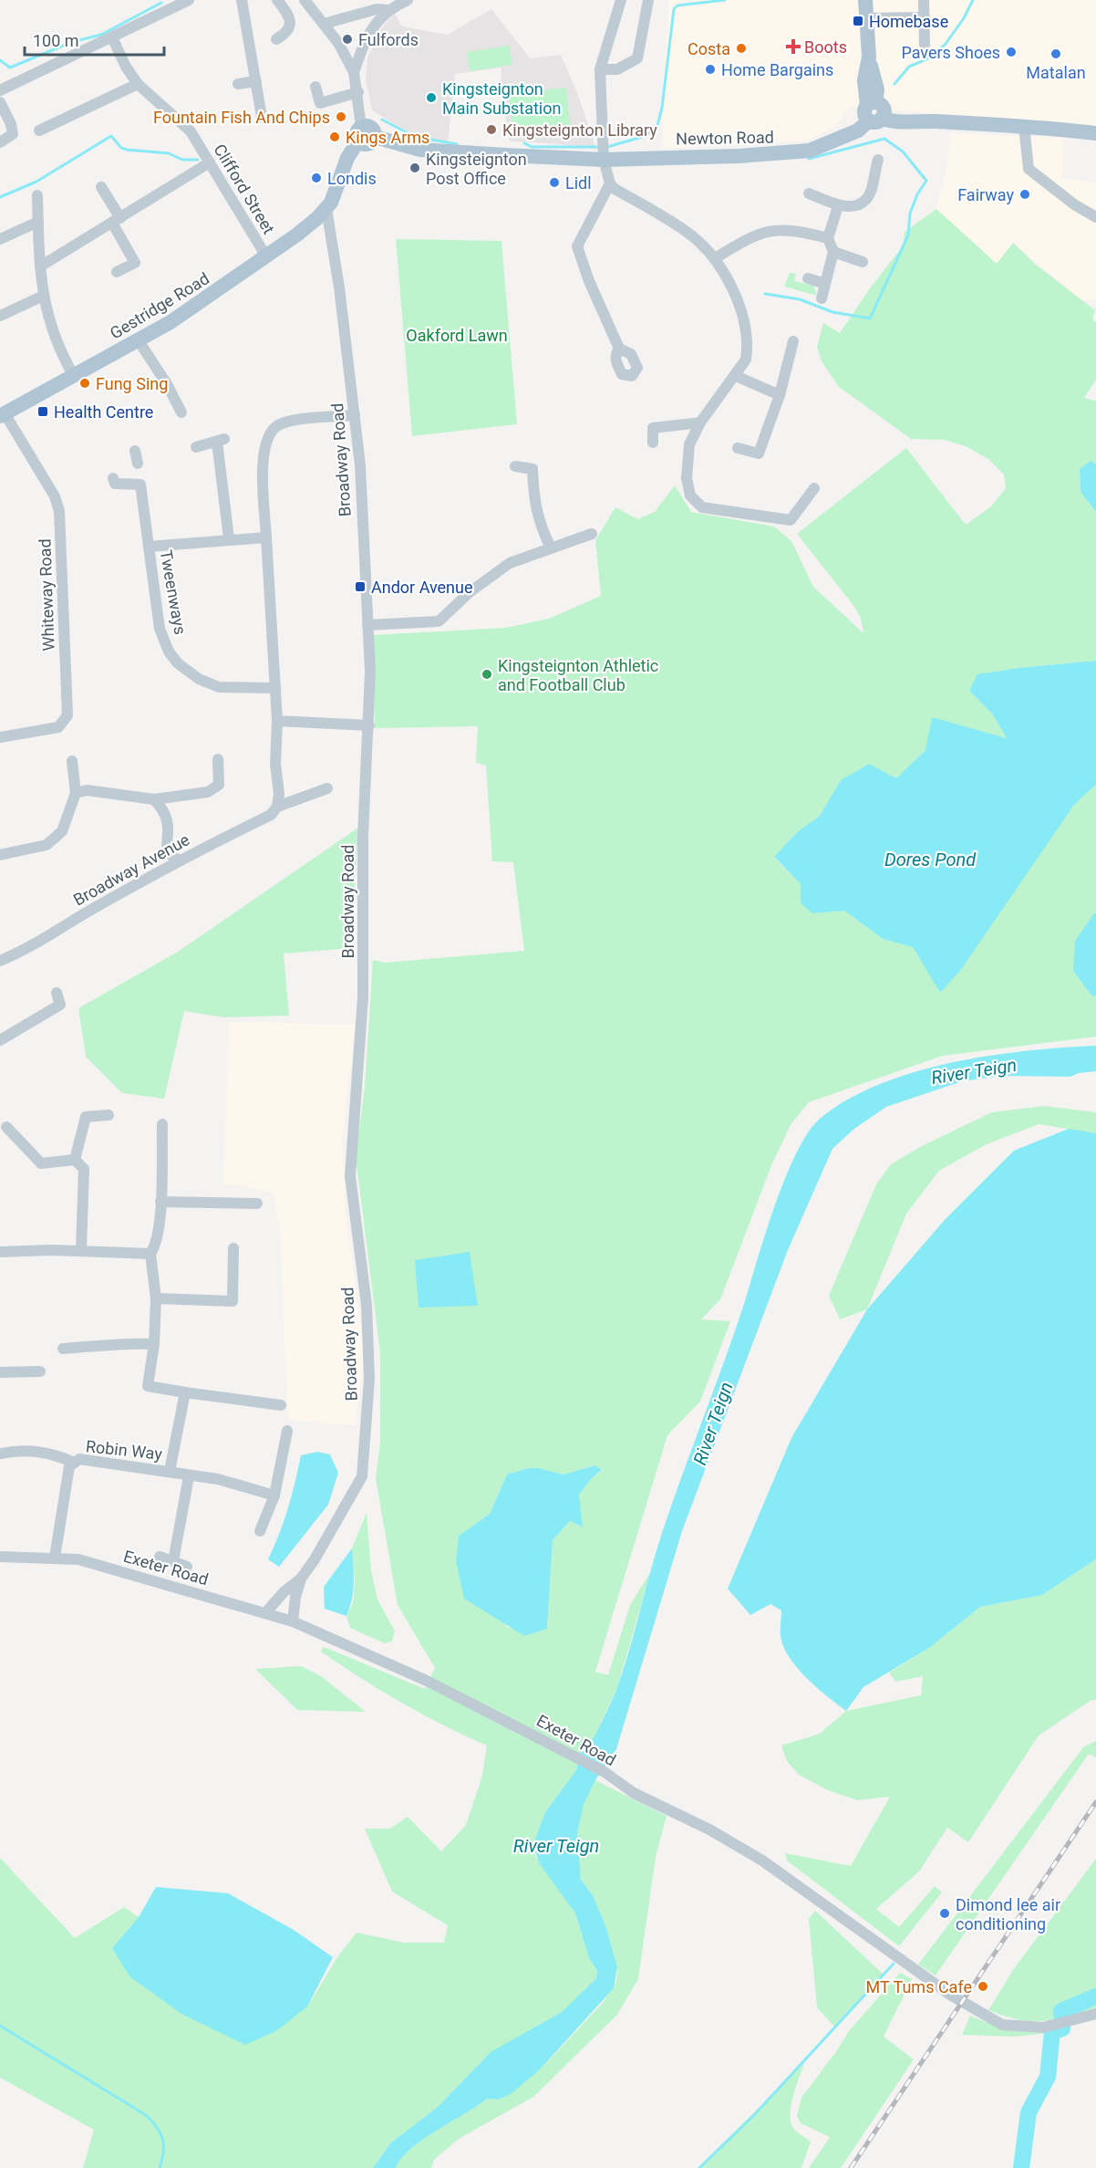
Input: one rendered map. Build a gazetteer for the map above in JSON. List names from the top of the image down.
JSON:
{
  "streets": {
    "main road": ["Newton Road", "Gestridge Road"],
    "street": [
      "Clifford Street",
      "Broadway Road",
      "Tweenways",
      "Whiteway Road",
      "Broadway Avenue",
      "Robin Way",
      "Exeter Road"
    ]
  },
  "crossings": [
    ["Clifford Street", "Gestridge Road"],
    ["Gestridge Road", "Broadway Road"],
    ["Gestridge Road", "Whiteway Road"],
    ["Broadway Road", "Exeter Road"],
    ["Robin Way", "Exeter Road"]
  ],
  "water": ["Dores Pond", "River Teign"],
  "parks": ["Oakford Lawn"],
  "places": {
    "transit": ["Homebase", "Health Centre", "Andor Avenue"],
    "other": [
      "Fulfords",
      "Costa",
      "Pavers Shoes",
      "Matalan",
      "Home Bargains",
      "Kingsteignton Main Substation",
      "Fountain Fish And Chips",
      "Kingsteignton Library",
      "Kings Arms",
      "Kingsteignton Post Office",
      "Londis",
      "Lidl",
      "Fairway",
      "Fung Sing",
      "Kingsteignton Athletic and Football Club",
      "Dimond lee air conditioning",
      "MT Tums Cafe"
    ],
    "health": ["Boots"]
  },
  "scale_bar": "100 m"
}
